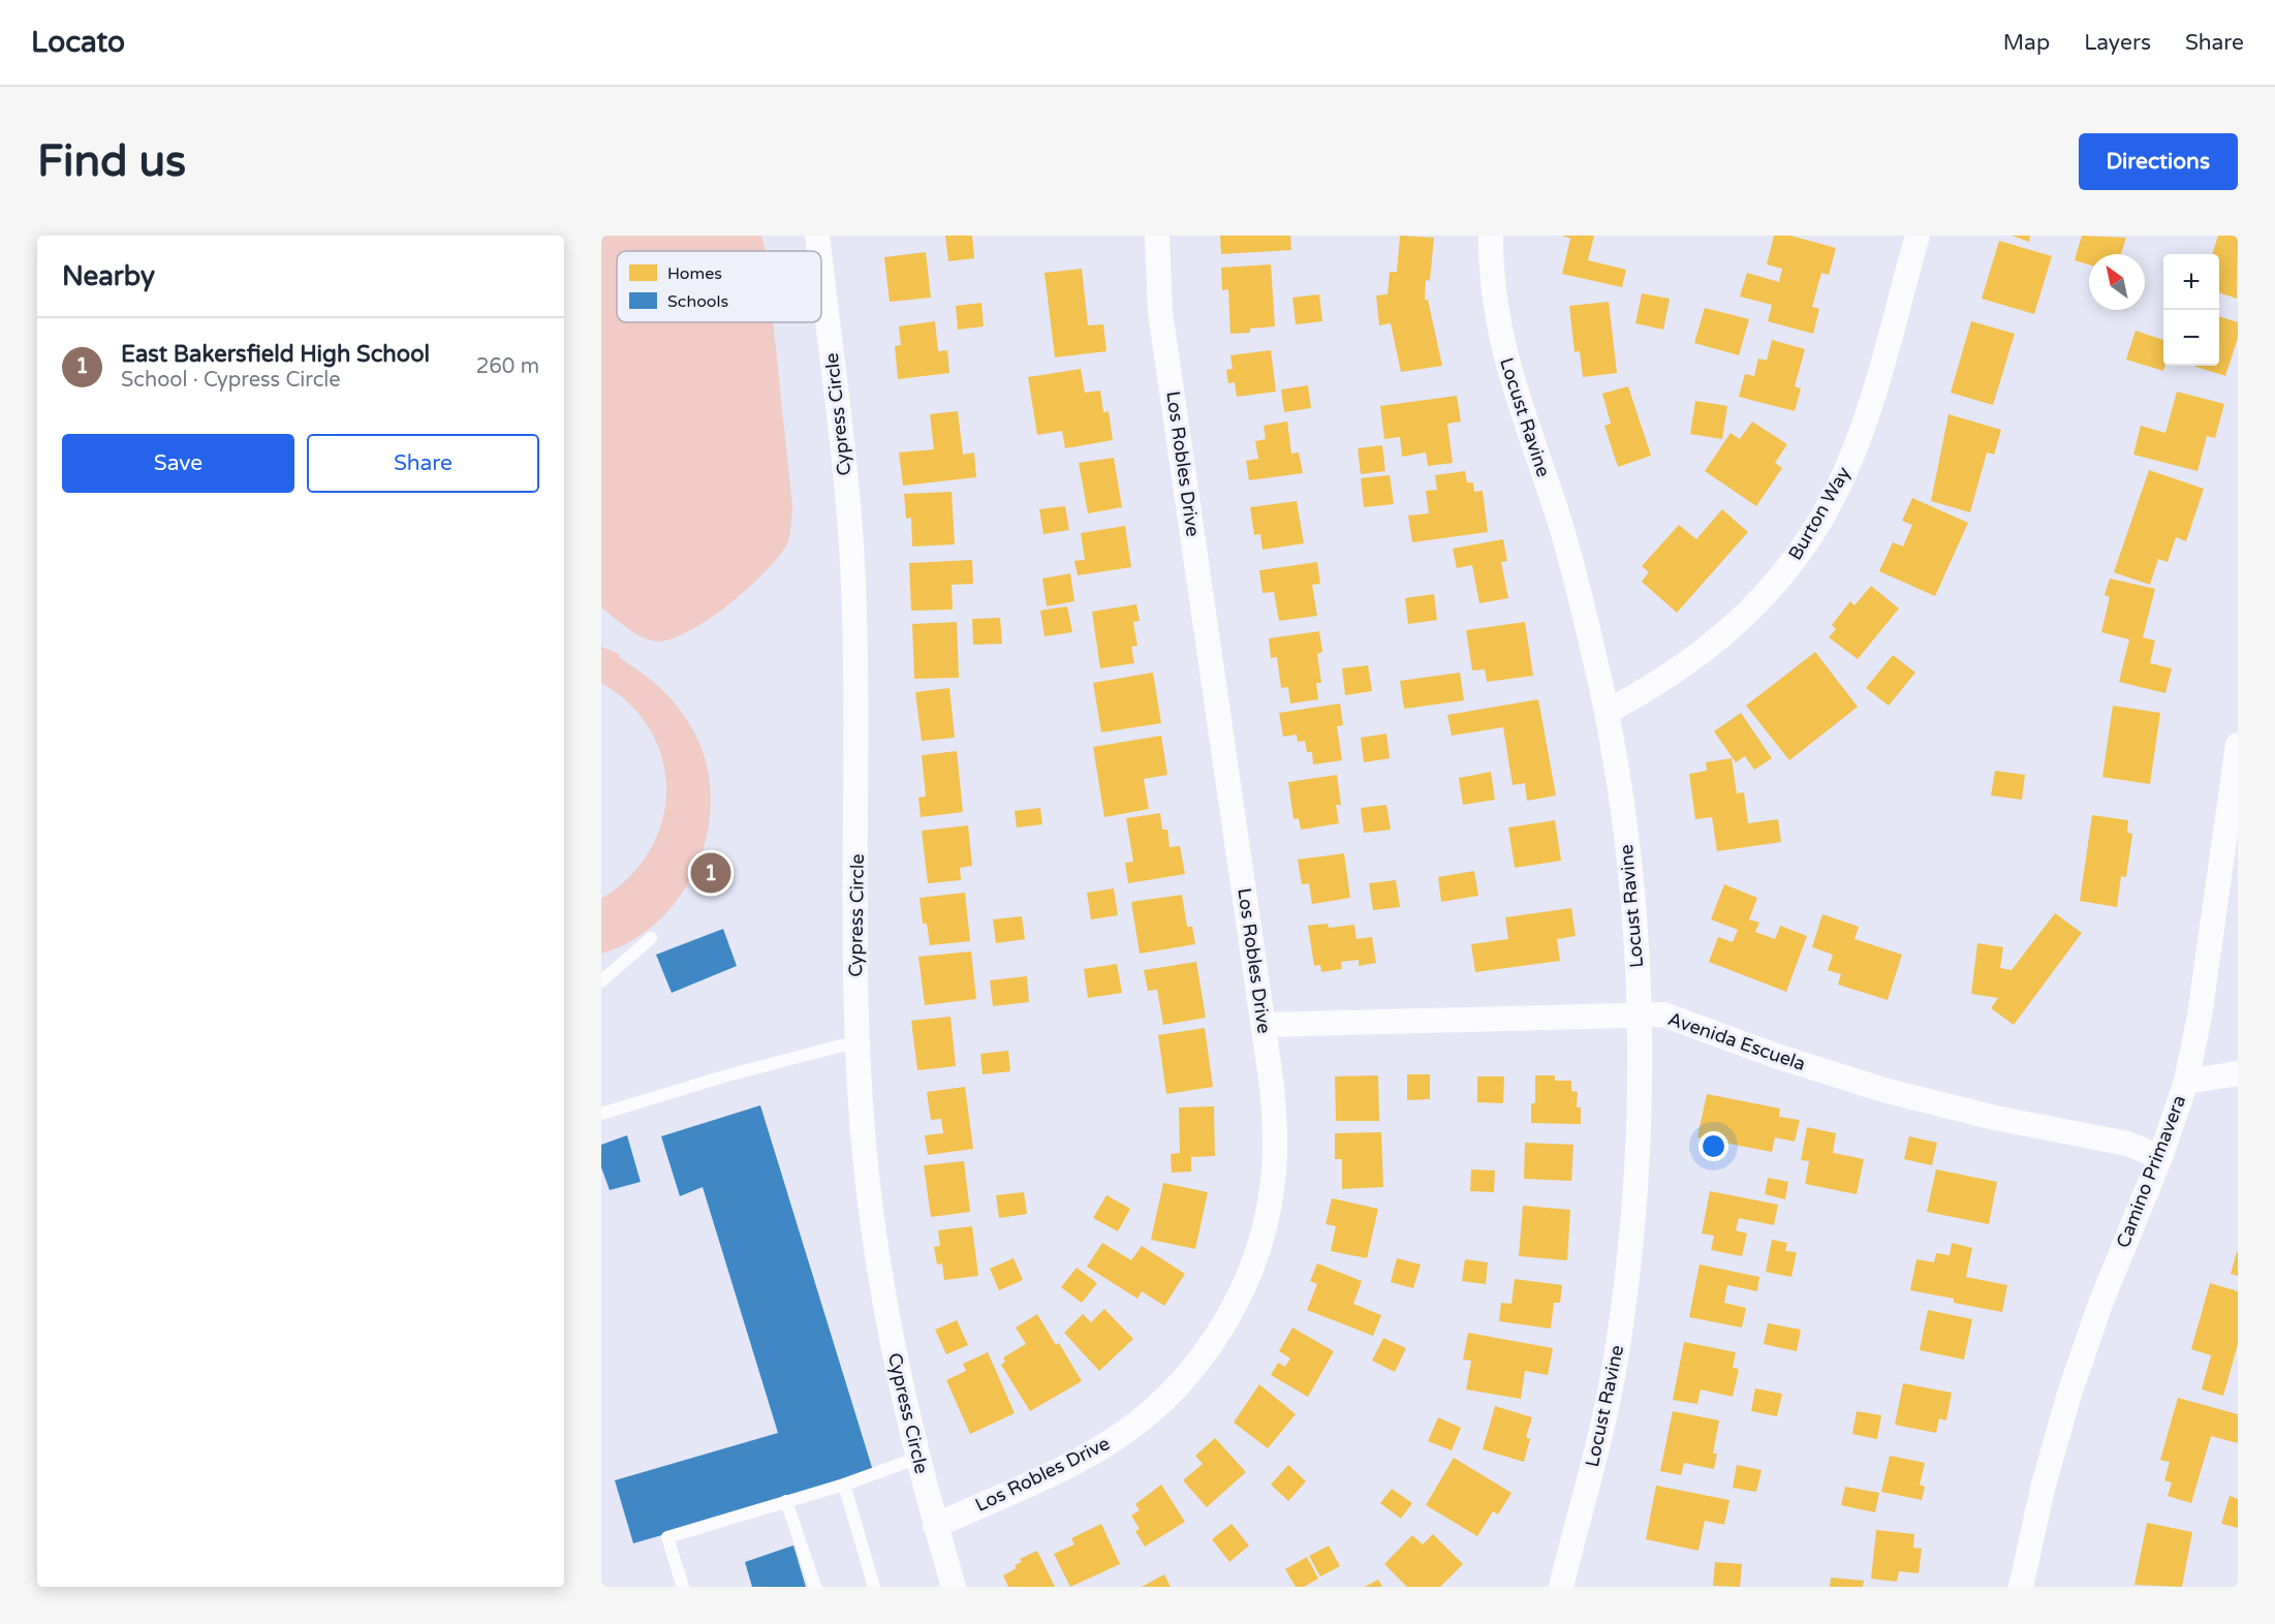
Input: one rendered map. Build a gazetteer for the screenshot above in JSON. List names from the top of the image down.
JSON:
{
  "streets": {
    "street": [
      "Cypress Circle",
      "Locust Ravine",
      "Los Robles Drive",
      "Burton Way",
      "Avenida Escuela",
      "Camino Primavera"
    ]
  },
  "crossings": [
    ["Cypress Circle", "Los Robles Drive"],
    ["Locust Ravine", "Burton Way"],
    ["Locust Ravine", "Avenida Escuela"],
    ["Los Robles Drive", "Avenida Escuela"],
    ["Avenida Escuela", "Camino Primavera"]
  ],
  "legend": ["Homes", "Schools"],
  "north": "top left",
  "page": {
    "header": "Locato",
    "nav": ["Map", "Layers", "Share"],
    "buttons": [
      "Directions",
      ["Save", "Share"]
    ],
    "title": "Find us",
    "heading": "Nearby",
    "map_buttons": ["+", "−"],
    "list": [
      {
        "mark": "1",
        "name": "East Bakersfield High School",
        "note": "School · Cypress Circle",
        "value": "260 m"
      }
    ],
    "pins": "1"
  }
}
